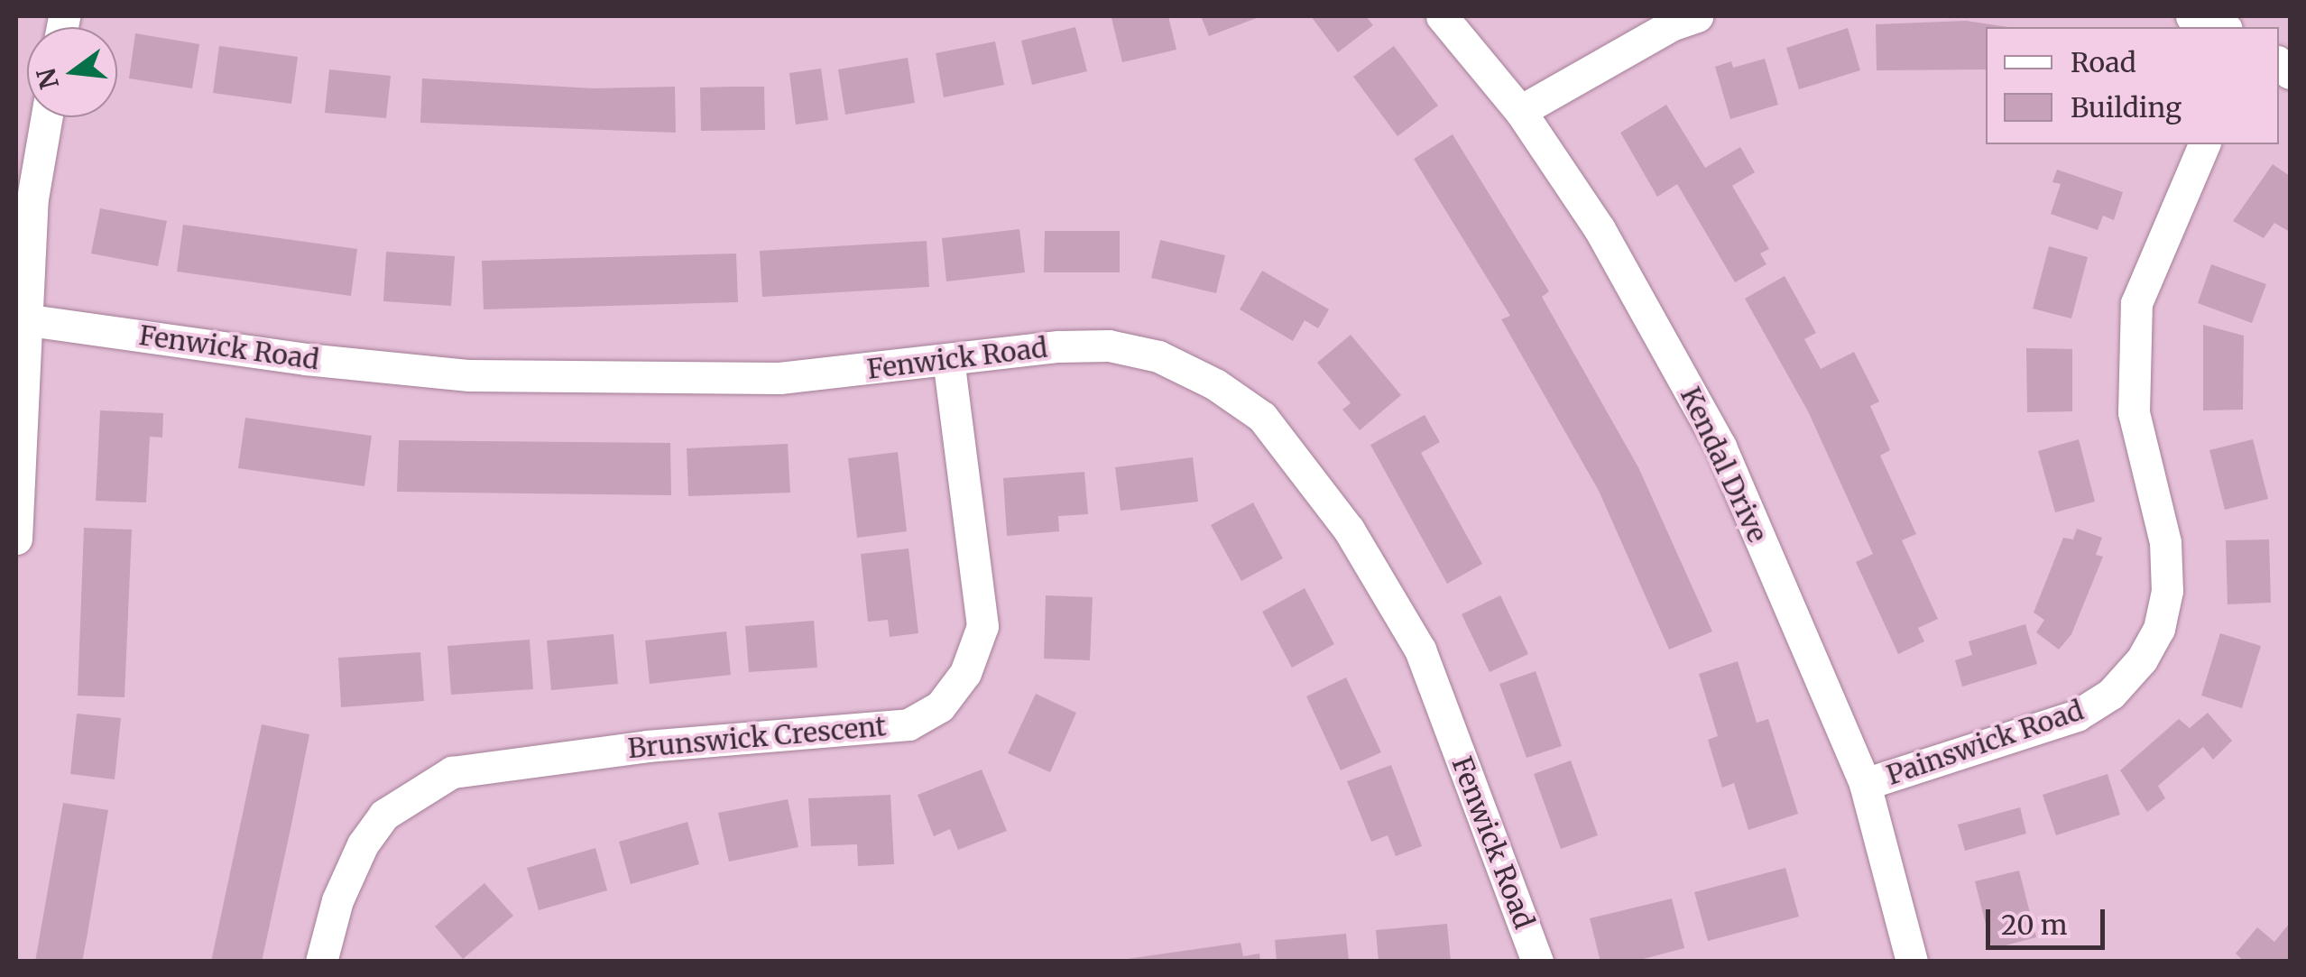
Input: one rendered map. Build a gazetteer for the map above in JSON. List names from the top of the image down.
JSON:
{
  "streets": {
    "street": [
      "Fenwick Road",
      "Kendal Drive",
      "Brunswick Crescent",
      "Painswick Road"
    ]
  },
  "crossings": [
    ["Fenwick Road", "Brunswick Crescent"],
    ["Kendal Drive", "Painswick Road"]
  ],
  "legend": ["Road", "Building"],
  "scale_bar": "20 m",
  "north": "left"
}
